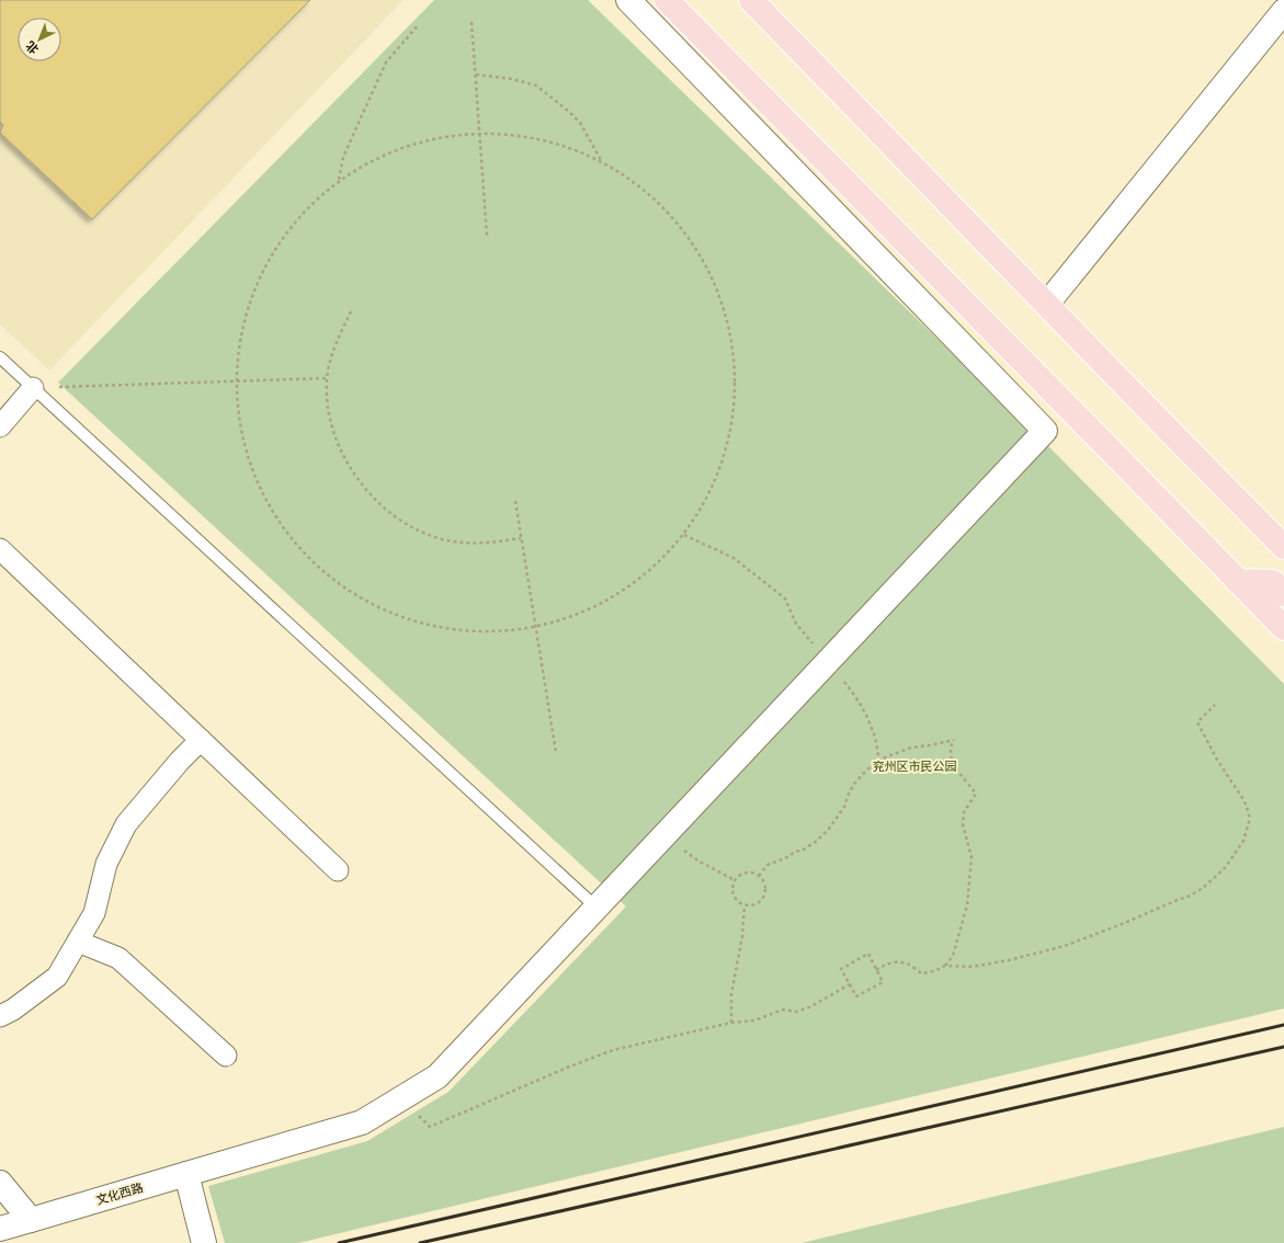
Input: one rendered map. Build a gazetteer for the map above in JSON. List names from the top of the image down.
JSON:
{
  "streets": {
    "street": ["文化西路"]
  },
  "parks": ["兖州区市民公园"],
  "north": "bottom left"
}
